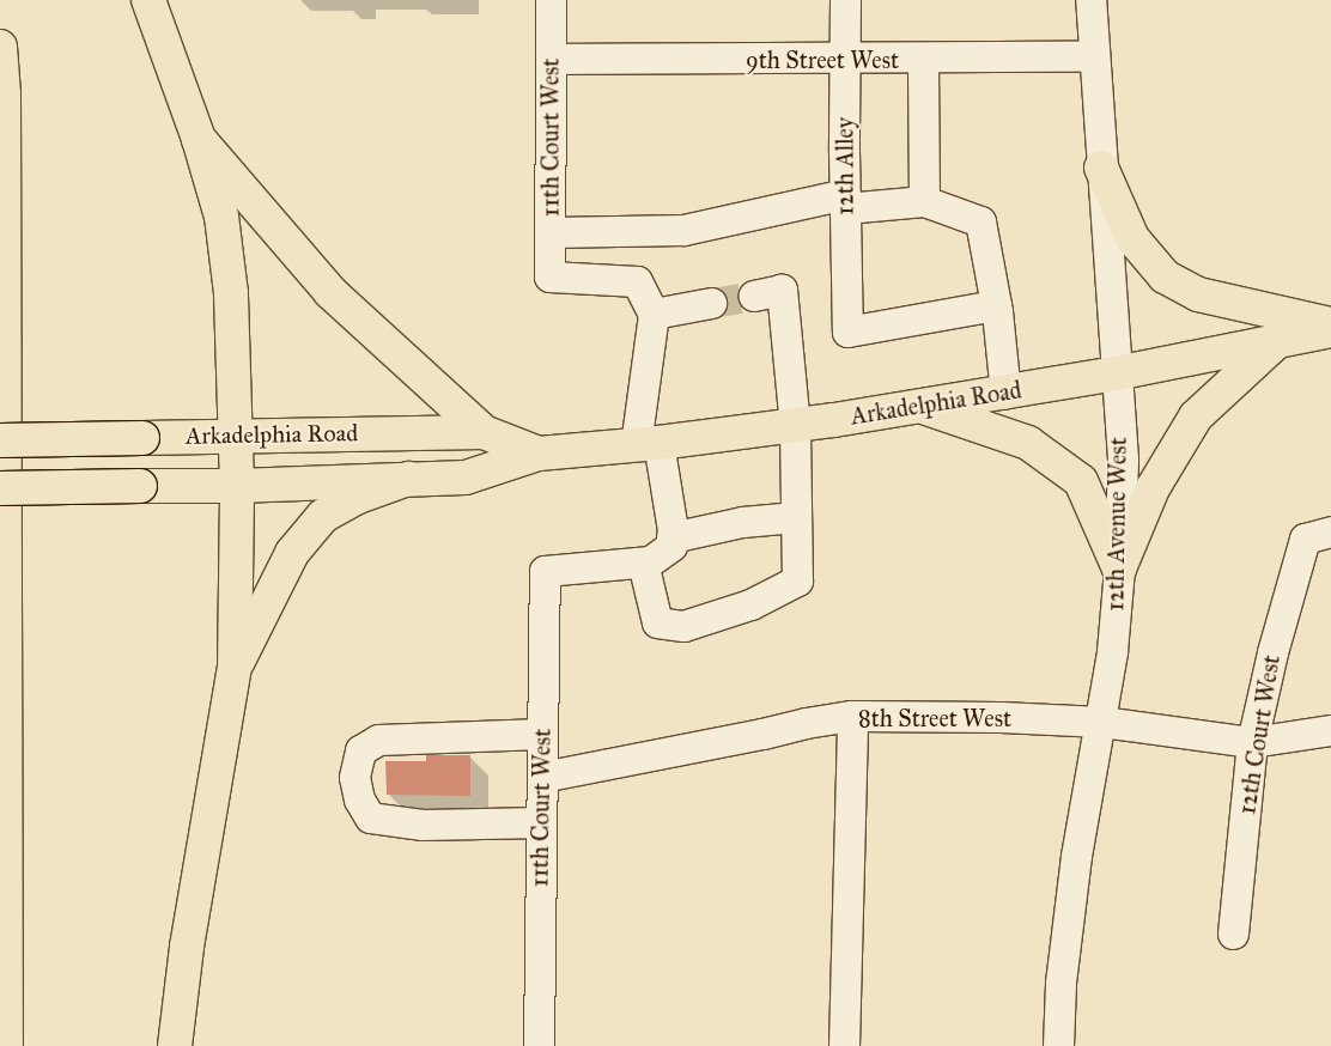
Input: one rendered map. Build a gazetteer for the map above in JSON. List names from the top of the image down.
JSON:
{
  "streets": {
    "main road": ["Arkadelphia Road"],
    "street": [
      "9th Street West",
      "11th Court West",
      "12th Alley",
      "12th Avenue West",
      "8th Street West",
      "12th Court West"
    ]
  },
  "crossings": [
    ["9th Street West", "11th Court West"],
    ["9th Street West", "12th Alley"],
    ["9th Street West", "12th Avenue West"],
    ["11th Court West", "8th Street West"],
    ["Arkadelphia Road", "12th Avenue West"],
    ["12th Avenue West", "8th Street West"],
    ["8th Street West", "12th Court West"]
  ]
}
